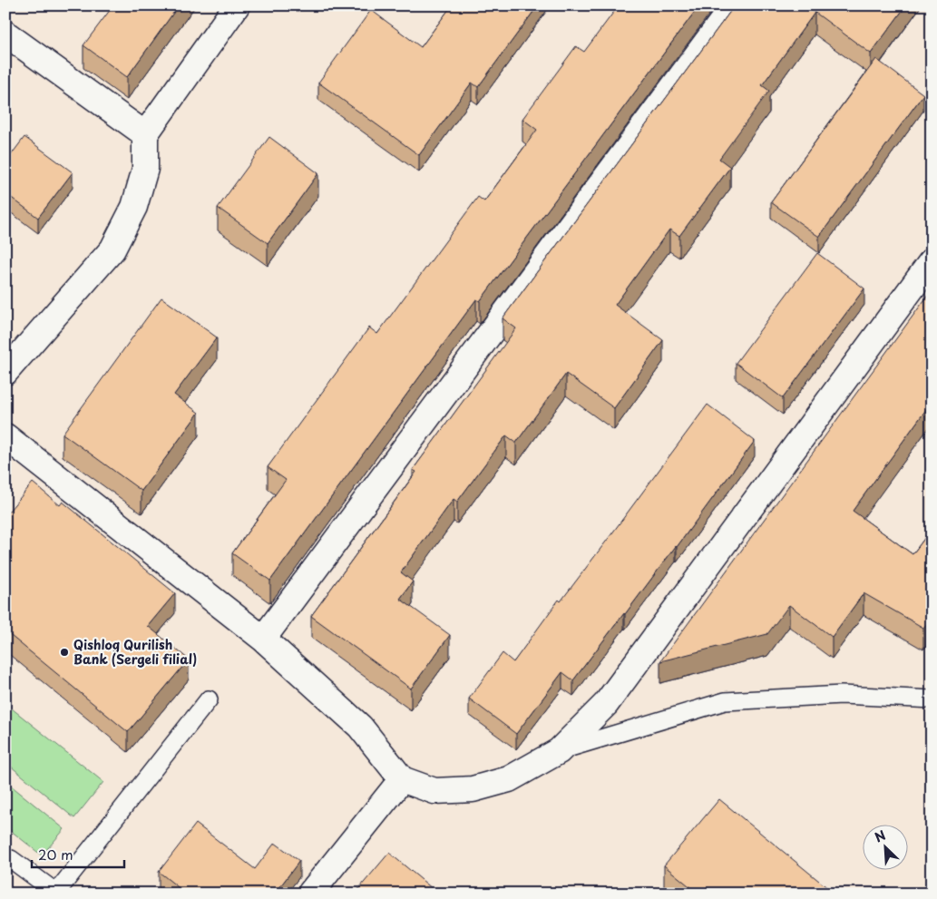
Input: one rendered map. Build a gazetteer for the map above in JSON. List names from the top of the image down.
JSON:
{
  "places": ["Qishlog Qurilish Bank (Sergeli filial)"],
  "scale_bar": "20 m",
  "north": "top left"
}
